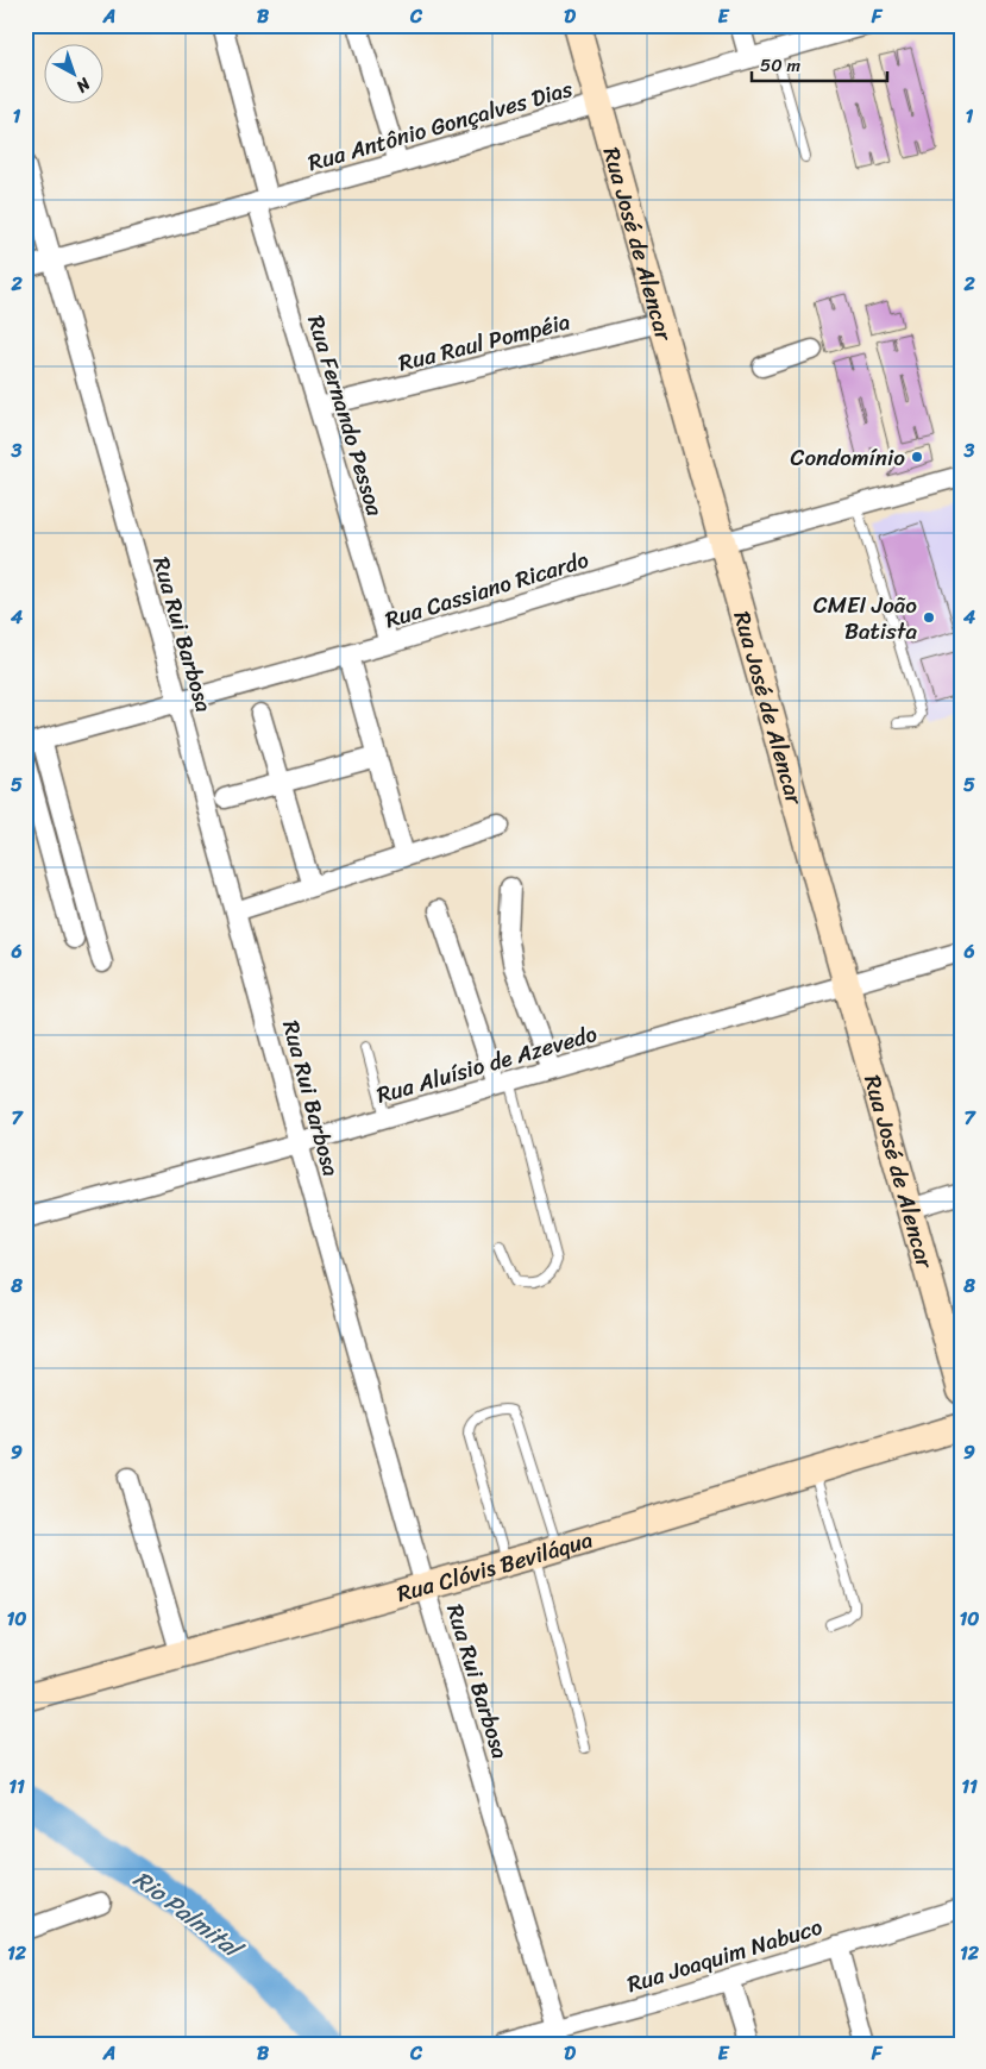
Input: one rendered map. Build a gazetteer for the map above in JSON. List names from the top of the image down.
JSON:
{
  "streets": {
    "street": [
      "Rua Antônio Gonçalves Dias",
      "Rua José de Alencar",
      "Rua Raul Pompéia",
      "Rua Fernando Pessoa",
      "Rua Cassiano Ricardo",
      "Rua Rui Barbosa",
      "Rua Aluísio de Azevedo",
      "Rua Clóvis Beviláqua",
      "Rua Joaquim Nabuco"
    ]
  },
  "crossings": [
    ["Rua Antônio Gonçalves Dias", "Rua José de Alencar"],
    ["Rua Antônio Gonçalves Dias", "Rua Fernando Pessoa"],
    ["Rua Antônio Gonçalves Dias", "Rua Rui Barbosa"],
    ["Rua José de Alencar", "Rua Raul Pompéia"],
    ["Rua José de Alencar", "Rua Cassiano Ricardo"],
    ["Rua José de Alencar", "Rua Aluísio de Azevedo"],
    ["Rua Raul Pompéia", "Rua Fernando Pessoa"],
    ["Rua Fernando Pessoa", "Rua Cassiano Ricardo"],
    ["Rua Cassiano Ricardo", "Rua Rui Barbosa"],
    ["Rua Rui Barbosa", "Rua Aluísio de Azevedo"],
    ["Rua Rui Barbosa", "Rua Clóvis Beviláqua"],
    ["Rua Rui Barbosa", "Rua Joaquim Nabuco"]
  ],
  "water": ["Rio Palmital"],
  "places": ["Condomínio", "CMEI João Batista"],
  "scale_bar": "50 m",
  "north": "bottom right",
  "grid": {
    "columns": [
      "A",
      "B",
      "C",
      "D",
      "E",
      "F"
    ],
    "rows": [
      "1",
      "2",
      "3",
      "4",
      "5",
      "6",
      "7",
      "8",
      "9",
      "10",
      "11",
      "12"
    ]
  }
}
